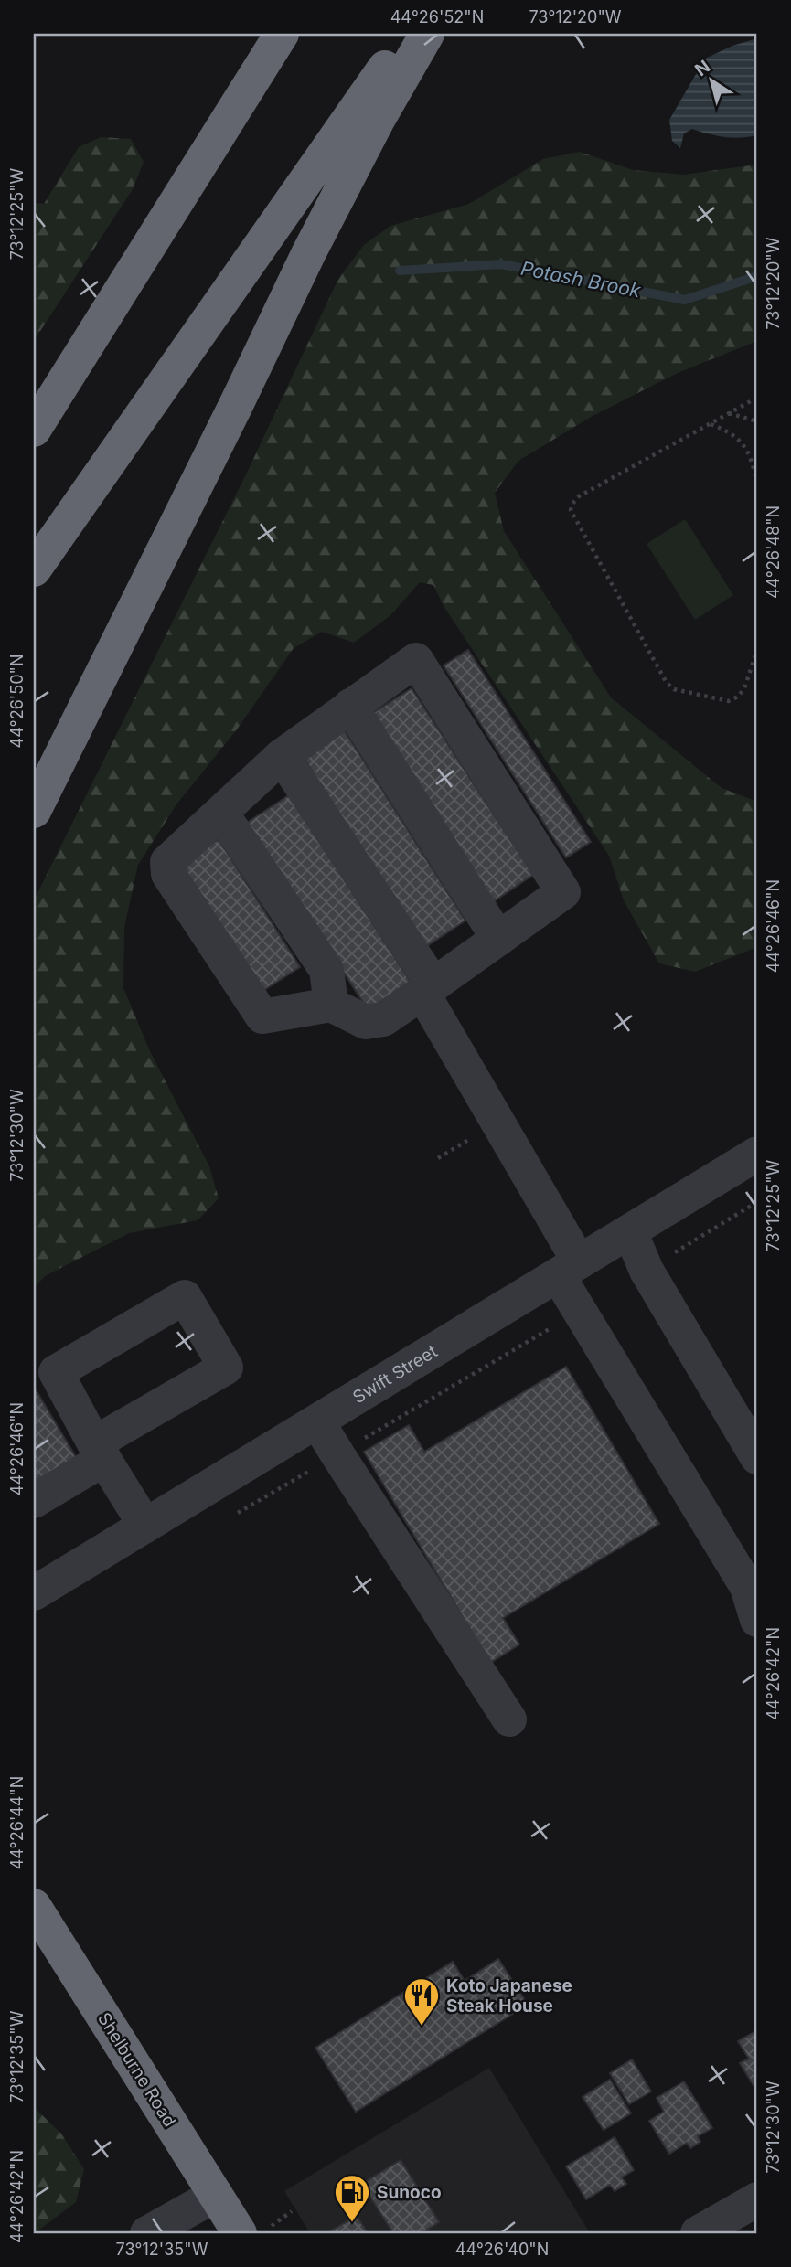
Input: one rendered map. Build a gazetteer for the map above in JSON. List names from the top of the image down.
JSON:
{
  "streets": {
    "highway": ["Shelburne Road"],
    "street": ["Swift Street"]
  },
  "water": ["Potash Brook"],
  "places": {
    "restaurant": ["Koto Japanese Steak House"],
    "fuel station": ["Sunoco"]
  },
  "north": "top left",
  "coordinates": [
    "44°26'52\"N",
    "73°12'20\"W",
    "73°12'25\"W",
    "44°26'48\"N",
    "44°26'50\"N",
    "44°26'46\"N",
    "73°12'30\"W",
    "44°26'42\"N",
    "44°26'44\"N",
    "73°12'35\"W",
    "44°26'40\"N"
  ]
}
